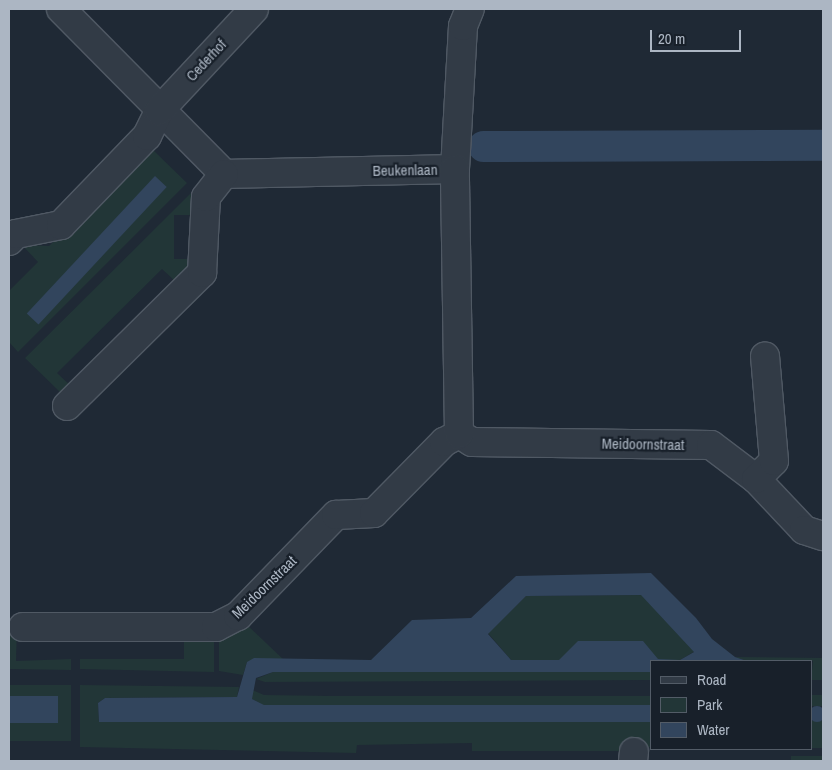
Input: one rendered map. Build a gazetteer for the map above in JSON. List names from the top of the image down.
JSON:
{
  "streets": {
    "street": ["Cederhof", "Beukenlaan", "Meidoornstraat"]
  },
  "legend": ["Road", "Park", "Water"],
  "scale_bar": "20 m"
}
